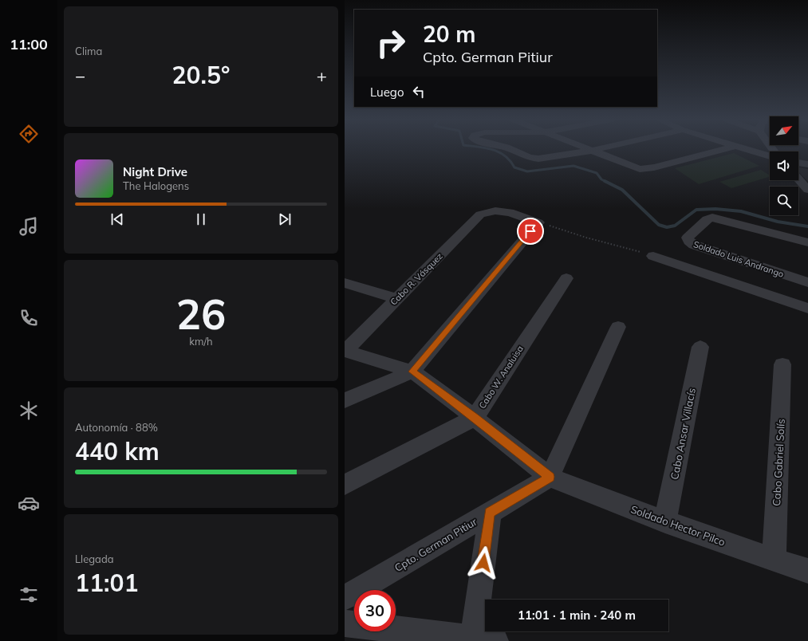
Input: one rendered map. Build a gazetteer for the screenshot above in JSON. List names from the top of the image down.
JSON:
{
  "streets": {
    "street": [
      "Soldado Luis Andrango",
      "Cabo R. Vásquez",
      "Cabo W. Analuisa",
      "Cabo Ansar Villacís",
      "Cabo Gabriel Solís",
      "Soldado Hector Pilco",
      "Cpto. German Pitiur"
    ]
  },
  "crossings": [
    ["Cabo R. Vásquez", "Soldado Hector Pilco"],
    ["Cabo W. Analuisa", "Soldado Hector Pilco"],
    ["Cabo Ansar Villacís", "Soldado Hector Pilco"],
    ["Cabo Gabriel Solís", "Soldado Hector Pilco"],
    ["Soldado Hector Pilco", "Cpto. German Pitiur"]
  ],
  "north": "top right",
  "page": {
    "tabs": "11:00",
    "tile": [
      "Clima",
      ["26", "km/h"],
      ["Autonomía · 88%", "440 km"],
      ["Llegada", "11:01"]
    ],
    "turn": ["20 m", "Cpto. German Pitiur"],
    "heat": ["−", "20.5°", "+"],
    "then": "Luego",
    "song": ["Night Drive", "The Halogens"],
    "limit": "30",
    "trip": "11:01 · 1 min · 240 m"
  }
}
